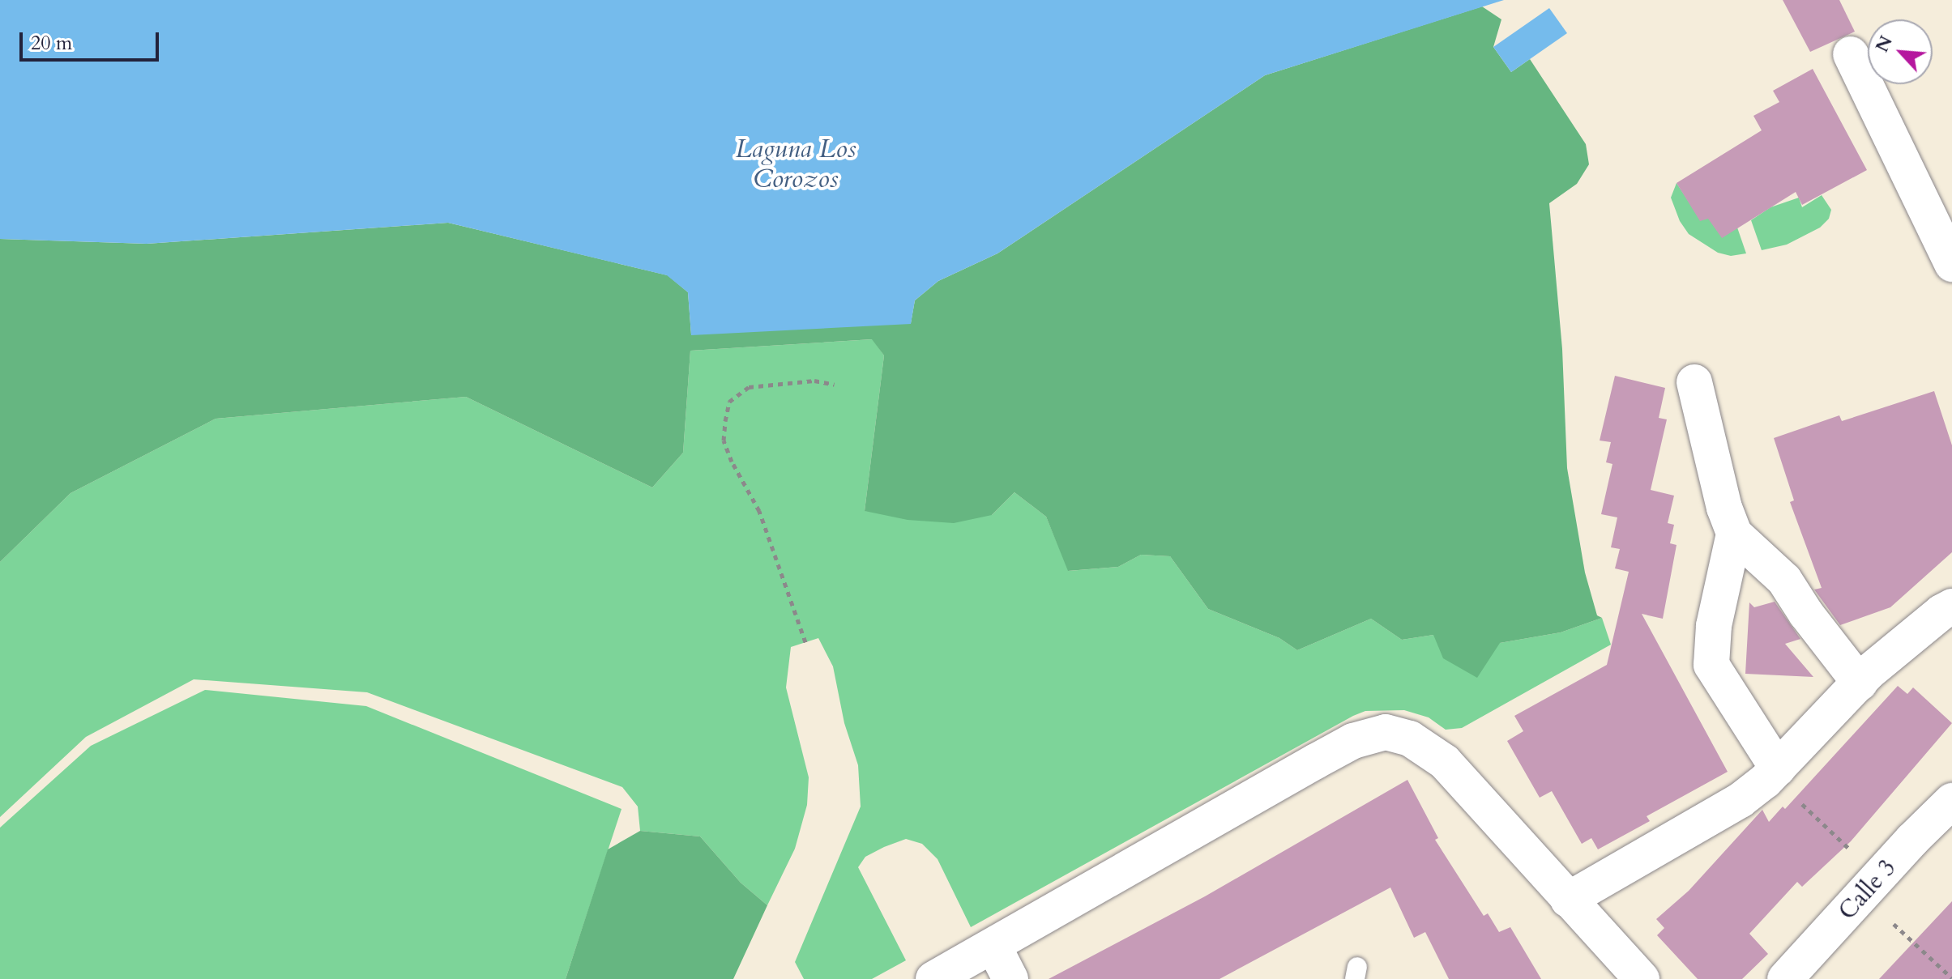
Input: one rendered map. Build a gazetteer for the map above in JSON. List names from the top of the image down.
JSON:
{
  "streets": {
    "street": ["Calle 3"]
  },
  "water": ["Laguna Los Corozos"],
  "scale_bar": "20 m",
  "north": "top left"
}
